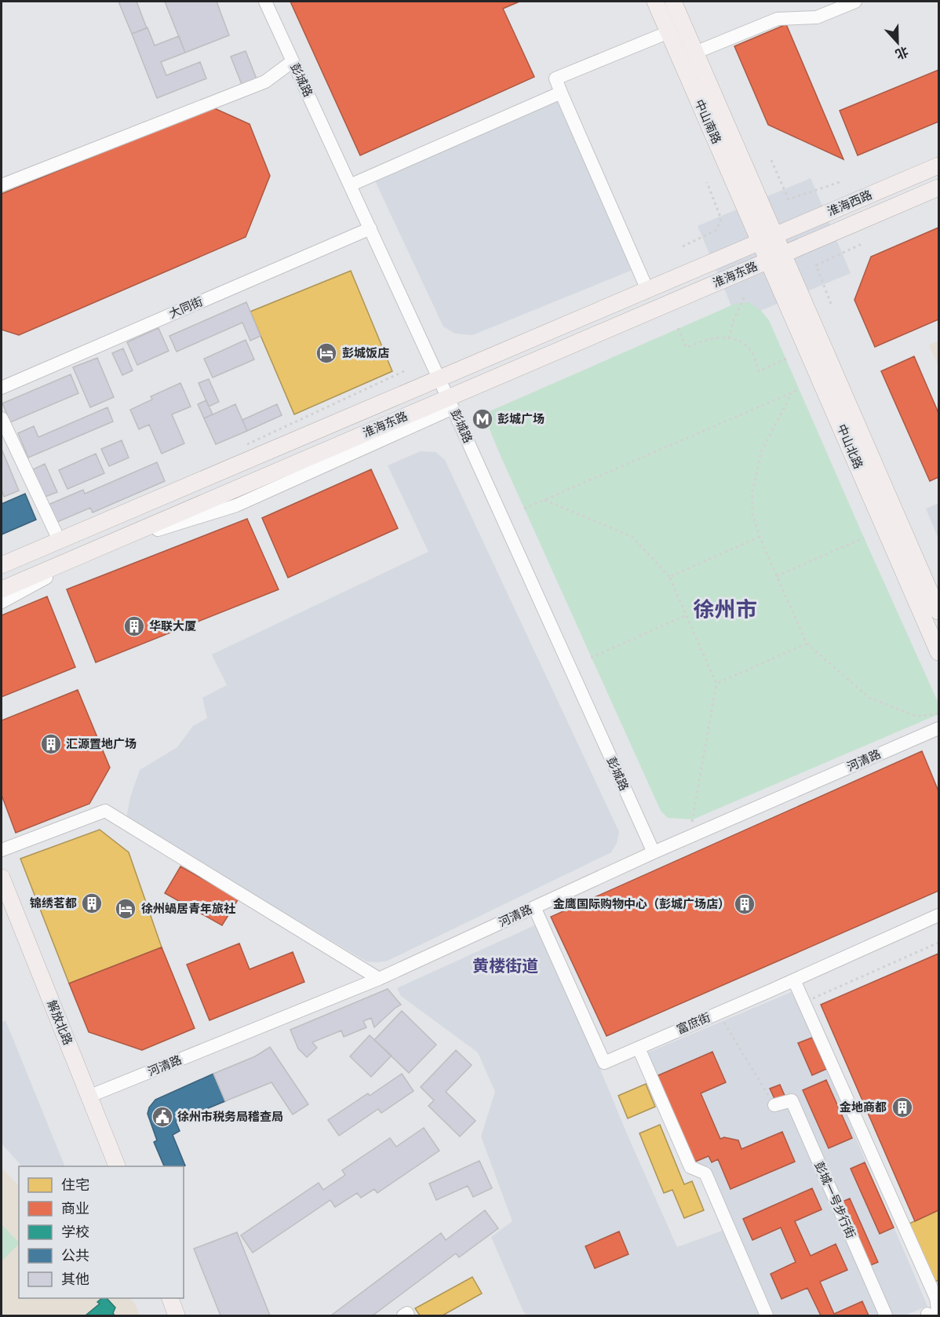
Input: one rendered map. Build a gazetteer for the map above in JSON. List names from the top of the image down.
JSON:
{
  "streets": {
    "main road": [
      "中山南路",
      "淮海西路",
      "淮海东路",
      "中山北路",
      "解放北路"
    ],
    "street": [
      "彭城路",
      "大同街",
      "河清路",
      "富庶街",
      "彭城一号步行街"
    ]
  },
  "crossings": [
    ["彭城路", "淮海东路"],
    ["彭城路", "大同街"],
    ["彭城路", "河清路"],
    ["中山南路", "淮海西路"],
    ["中山南路", "淮海东路"],
    ["中山南路", "中山北路"],
    ["淮海西路", "淮海东路"],
    ["淮海西路", "中山北路"],
    ["淮海东路", "中山北路"],
    ["河清路", "解放北路"],
    ["河清路", "富庶街"]
  ],
  "districts": ["徐州市", "黄楼街道"],
  "places": {
    "hotel": ["彭城饭店", "徐州蝸居青年旅社"],
    "metro station": ["彭城广场"],
    "building": [
      "华联大厦",
      "汇源置地广场",
      "锦绣茗都",
      "金鹰国际购物中心（彭城广场店）",
      "金地商都"
    ],
    "public building": ["徐州市税务局稽查局"]
  },
  "legend": [
    "住宅",
    "商业",
    "学校",
    "公共",
    "其他"
  ],
  "north": "bottom"
}
